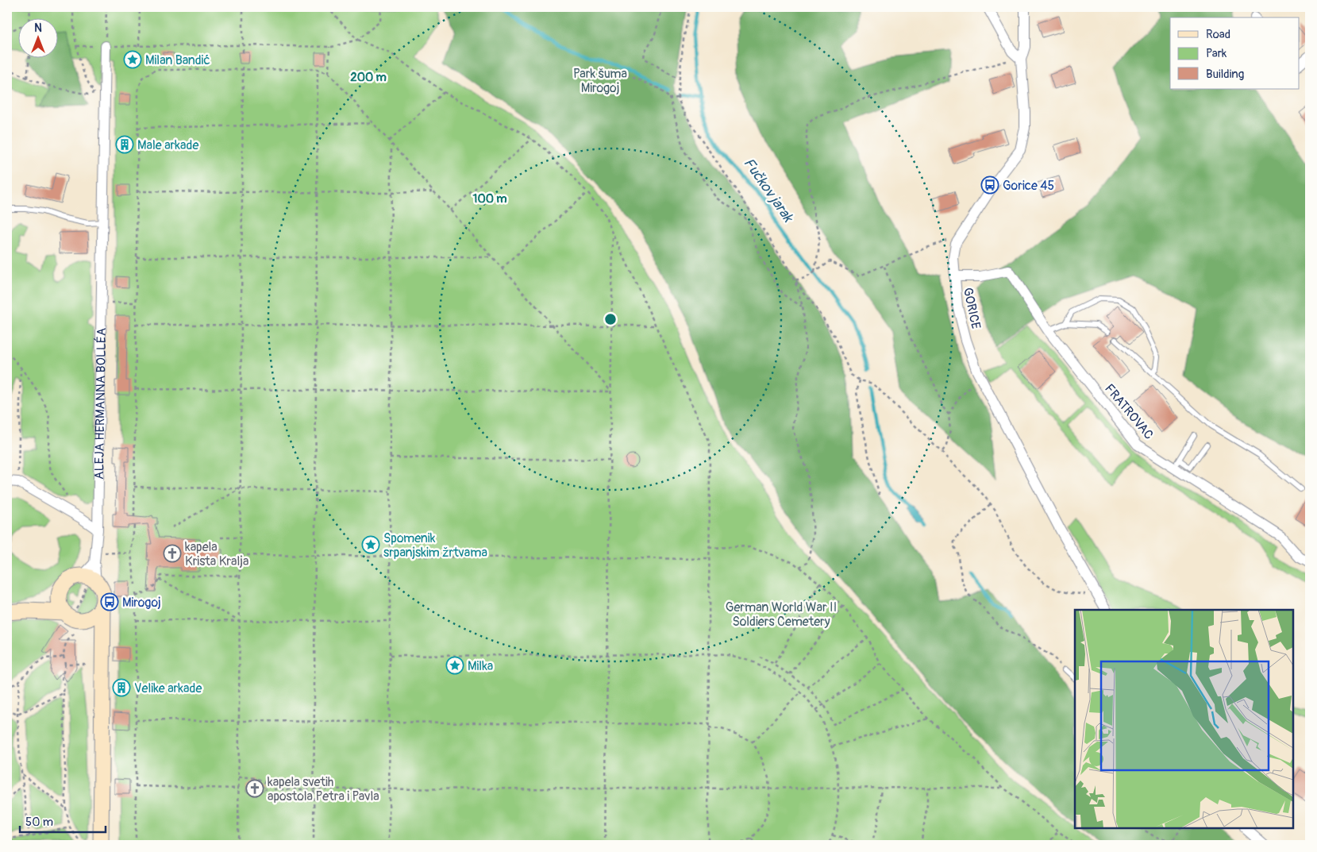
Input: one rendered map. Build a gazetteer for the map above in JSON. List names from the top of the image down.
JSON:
{
  "streets": {
    "street": ["GORICE", "ALEJA HERMANNA BOLLÉA", "FRATROVAC"]
  },
  "crossings": [
    ["GORICE", "FRATROVAC"]
  ],
  "water": ["Fučkov jarak"],
  "parks": ["Park šuma Mirogoj", "German World War II Soldiers Cemetery"],
  "places": {
    "place": ["Milan Bandić", "Spomenik srpanjskim žrtvama", "Milka"],
    "building": ["Male arkade", "Velike arkade"],
    "bus stop": ["Gorice 45", "Mirogoj"],
    "church": ["kapela Krista Kralja", "kapela svetih apostola Petra i Pavla"]
  },
  "legend": ["Road", "Park", "Building"],
  "scale_bar": "50 m",
  "north": "top",
  "rings": ["200 m", "100 m"]
}
